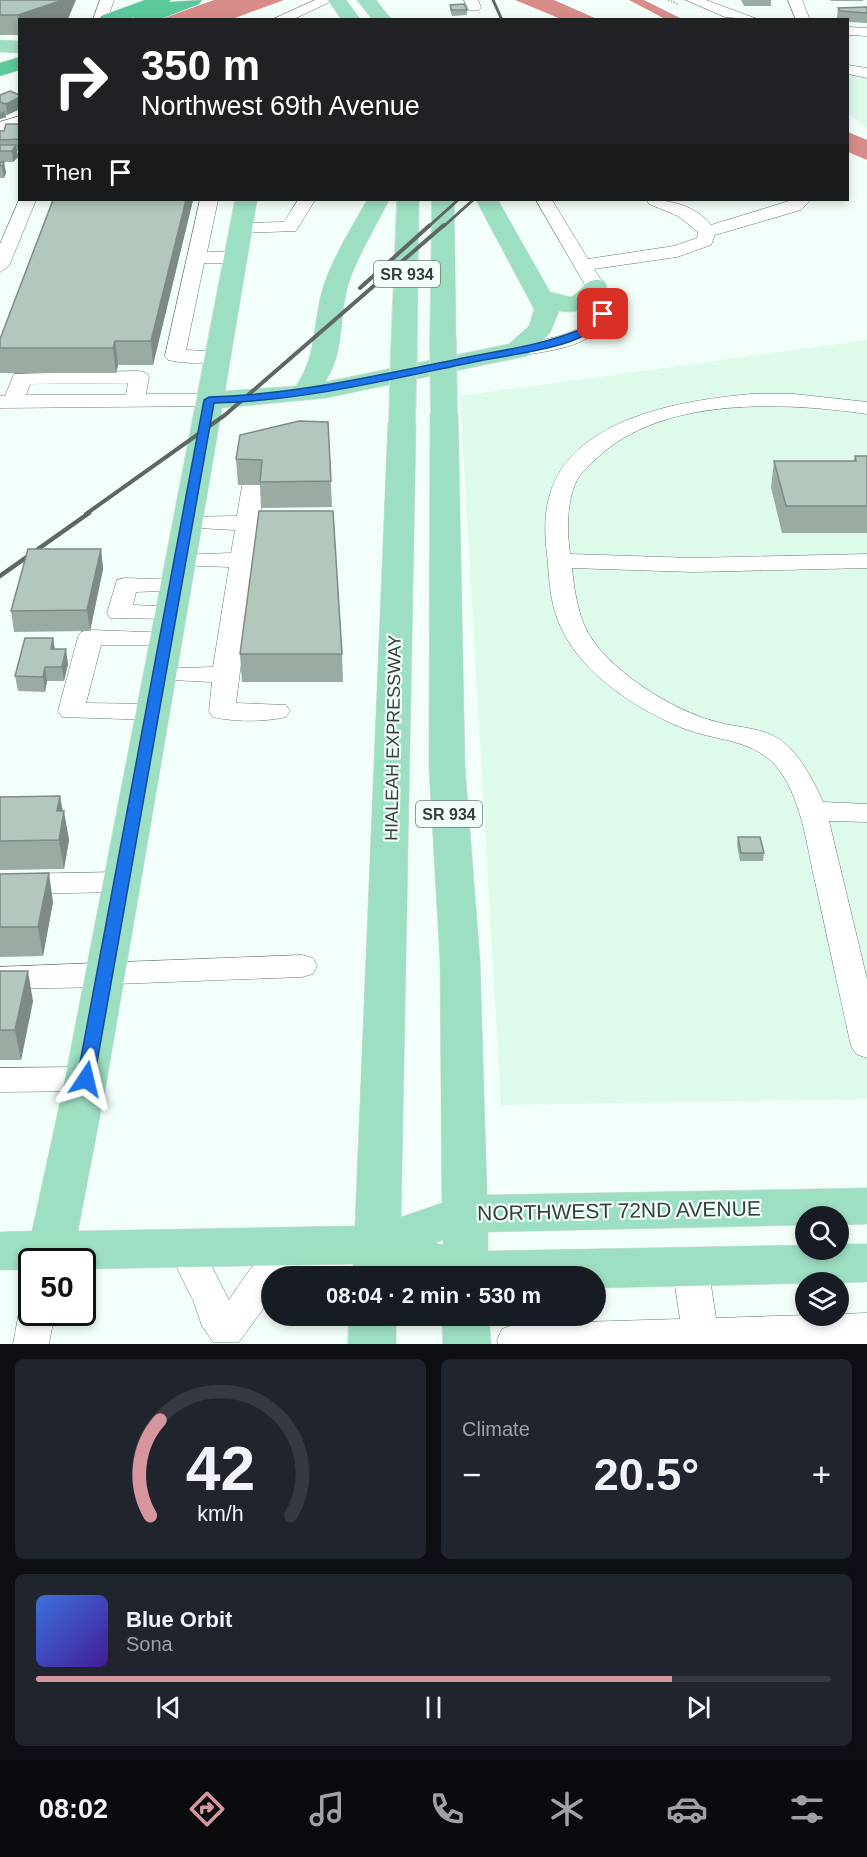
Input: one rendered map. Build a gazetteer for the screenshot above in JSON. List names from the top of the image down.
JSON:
{
  "streets": {
    "main road": ["SR 934", "HIALEAH EXPRESSWAY", "NORTHWEST 72ND AVENUE"]
  },
  "crossings": [
    ["SR 934", "NORTHWEST 72ND AVENUE"],
    ["HIALEAH EXPRESSWAY", "NORTHWEST 72ND AVENUE"]
  ],
  "page": {
    "turn": ["350 m", "Northwest 69th Avenue"],
    "then": "Then",
    "limit": "50",
    "trip": "08:04 · 2 min · 530 m",
    "tile": "Climate",
    "heat": ["−", "20.5°", "+"],
    "song": ["Blue Orbit", "Sona"],
    "tabs": "08:02",
    "gauge": ["42", "km/h"]
  }
}
